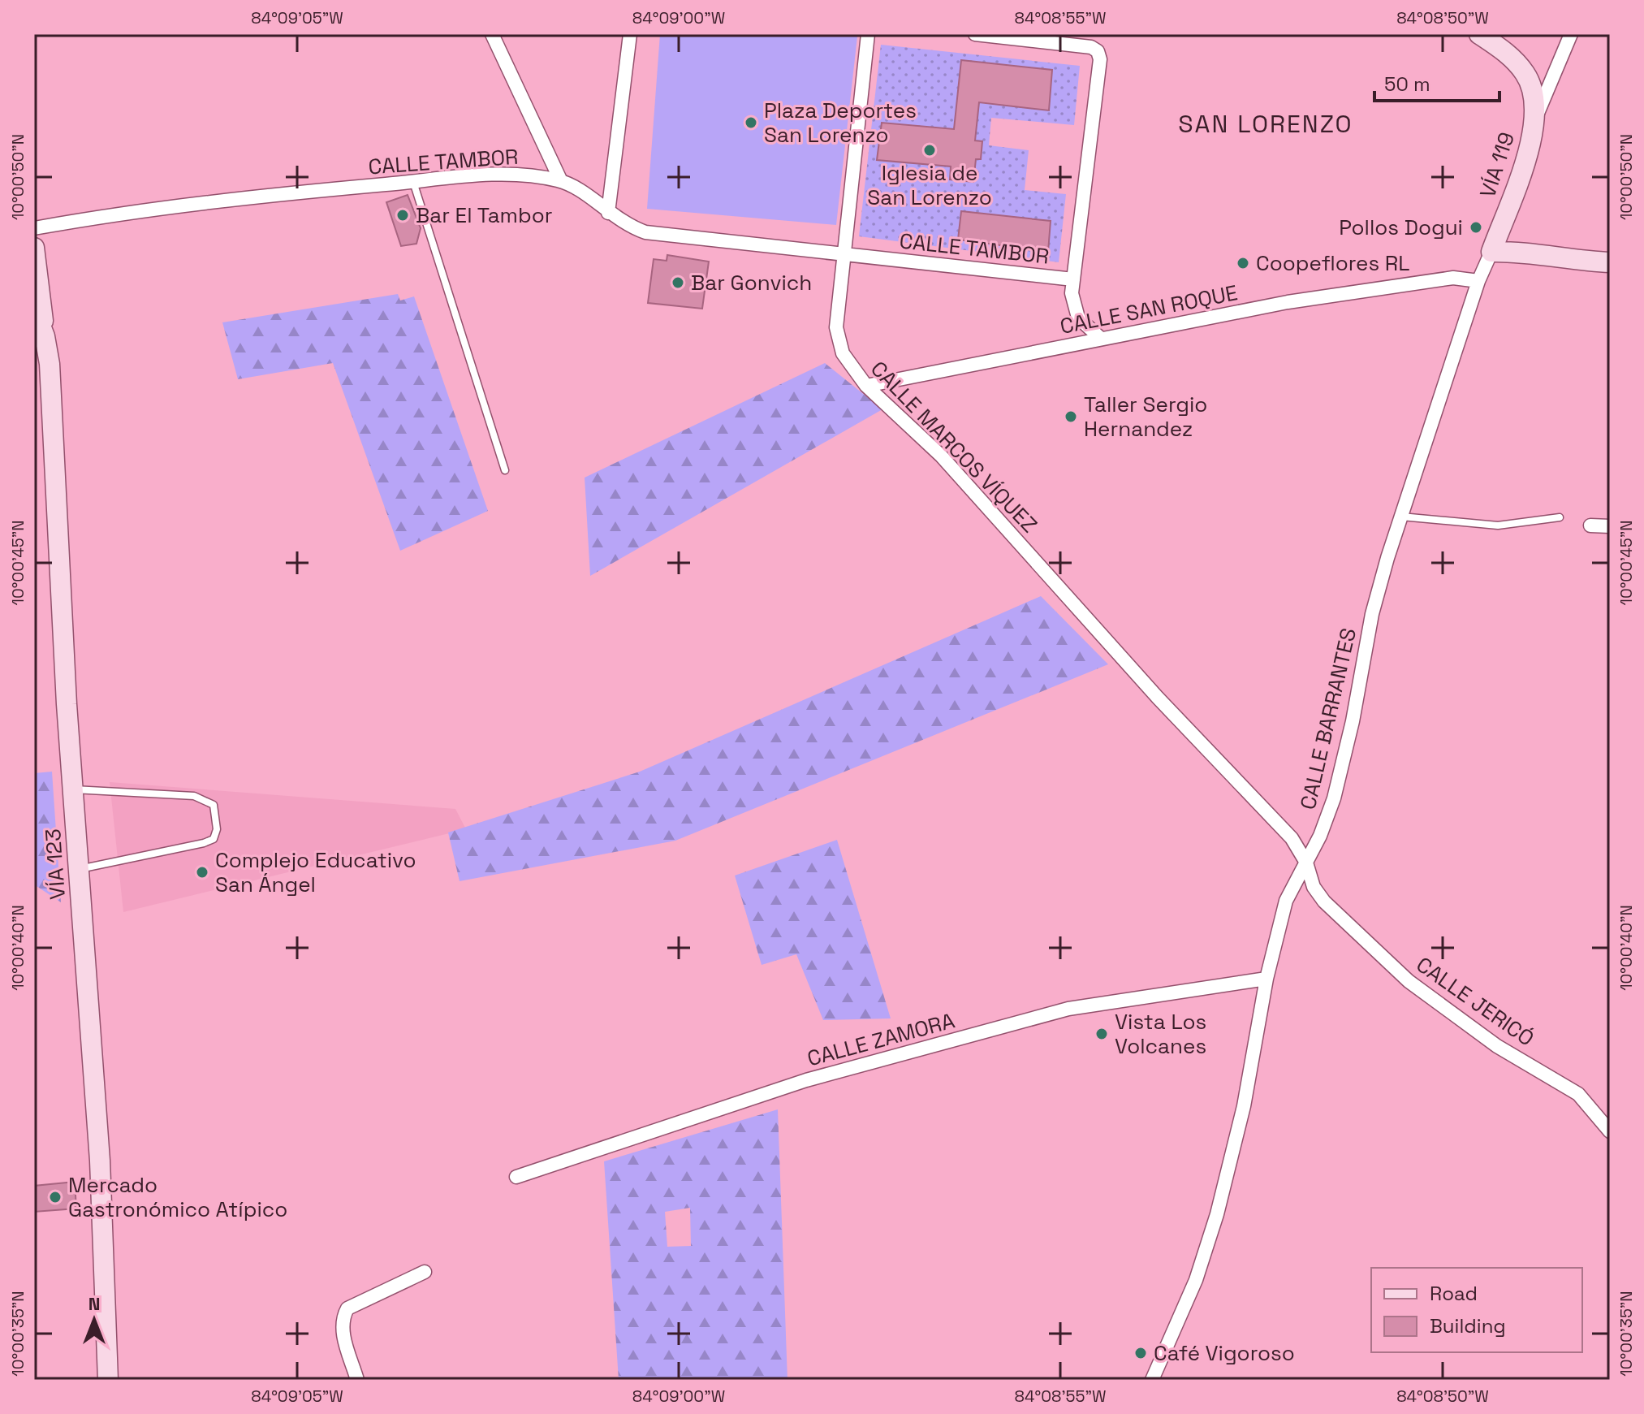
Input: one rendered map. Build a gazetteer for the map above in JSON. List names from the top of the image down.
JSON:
{
  "streets": {
    "main road": ["VÍA 119", "VÍA 123"],
    "street": [
      "CALLE TAMBOR",
      "CALLE SAN ROQUE",
      "CALLE MARCOS VÍQUEZ",
      "CALLE BARRANTES",
      "CALLE JERICÓ",
      "CALLE ZAMORA"
    ]
  },
  "crossings": [
    ["CALLE TAMBOR", "CALLE MARCOS VÍQUEZ"],
    ["VÍA 119", "CALLE BARRANTES"],
    ["CALLE SAN ROQUE", "CALLE MARCOS VÍQUEZ"],
    ["CALLE SAN ROQUE", "CALLE BARRANTES"],
    ["CALLE MARCOS VÍQUEZ", "CALLE BARRANTES"],
    ["CALLE MARCOS VÍQUEZ", "CALLE JERICÓ"],
    ["CALLE BARRANTES", "CALLE JERICÓ"],
    ["CALLE BARRANTES", "CALLE ZAMORA"]
  ],
  "districts": ["SAN LORENZO"],
  "places": [
    "Plaza Deportes San Lorenzo",
    "Iglesia de San Lorenzo",
    "Bar El Tambor",
    "Pollos Dogui",
    "Coopeflores RL",
    "Bar Gonvich",
    "Taller Sergio Hernandez",
    "Complejo Educativo San Ángel",
    "Vista Los Volcanes",
    "Mercado Gastronómico Atípico",
    "Café Vigoroso"
  ],
  "legend": ["Road", "Building"],
  "scale_bar": "50 m",
  "north": "top",
  "coordinates": [
    "84°09'05\"W",
    "84°09'00\"W",
    "84°08'55\"W",
    "84°08'50\"W",
    "10°00'50\"N",
    "10°00'45\"N",
    "10°00'40\"N",
    "10°00'35\"N"
  ]
}
